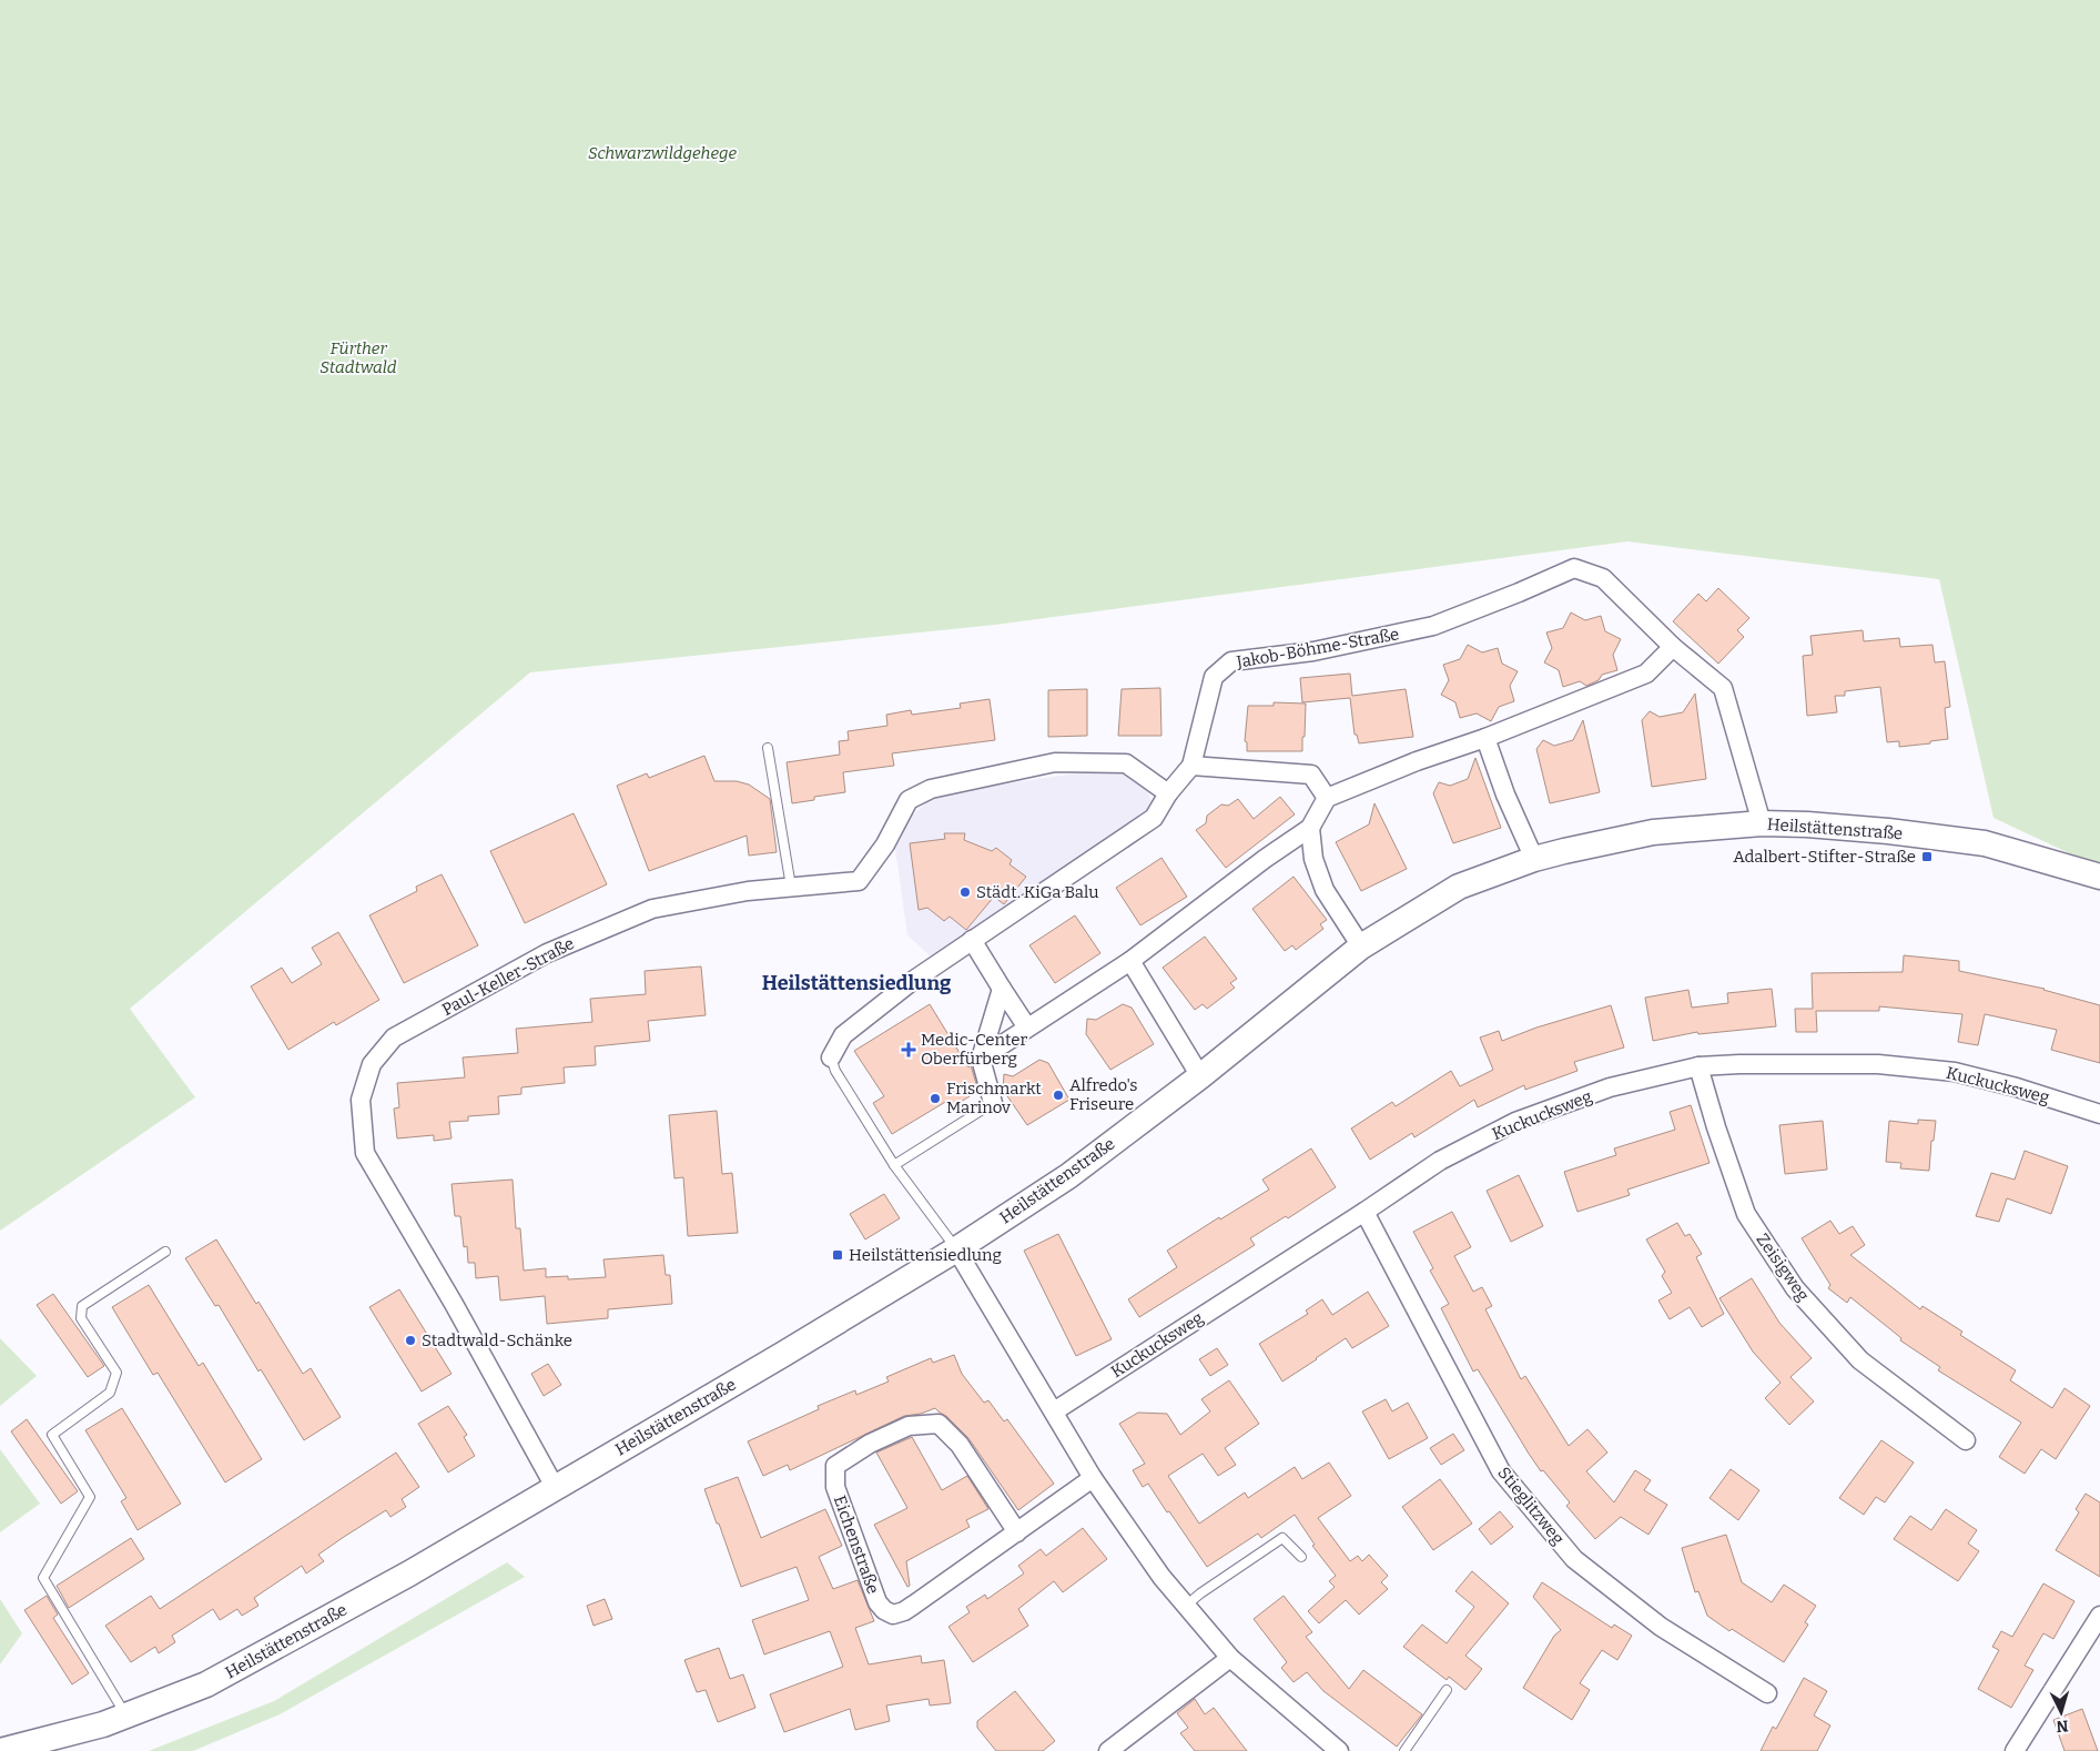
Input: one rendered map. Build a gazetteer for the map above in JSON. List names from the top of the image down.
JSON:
{
  "streets": {
    "street": [
      "Jakob-Böhme-Straße",
      "Heilstättenstraße",
      "Paul-Keller-Straße",
      "Kuckucksweg",
      "Zeisigweg",
      "Stieglitzweg",
      "Eichenstraße"
    ]
  },
  "crossings": [
    ["Jakob-Böhme-Straße", "Heilstättenstraße"],
    ["Jakob-Böhme-Straße", "Paul-Keller-Straße"],
    ["Heilstättenstraße", "Paul-Keller-Straße"],
    ["Kuckucksweg", "Zeisigweg"],
    ["Kuckucksweg", "Stieglitzweg"]
  ],
  "districts": ["Heilstättensiedlung"],
  "parks": ["Schwarzwildgehege", "Fürther Stadtwald"],
  "places": {
    "transit": ["Adalbert-Stifter-Straße", "Heilstättensiedlung"],
    "other": [
      "Städt. KiGa Balu",
      "Alfredo's Friseure",
      "Frischmarkt Marinov",
      "Stadtwald-Schänke"
    ],
    "health": ["Medic-Center Oberfürberg"]
  },
  "north": "bottom"
}
